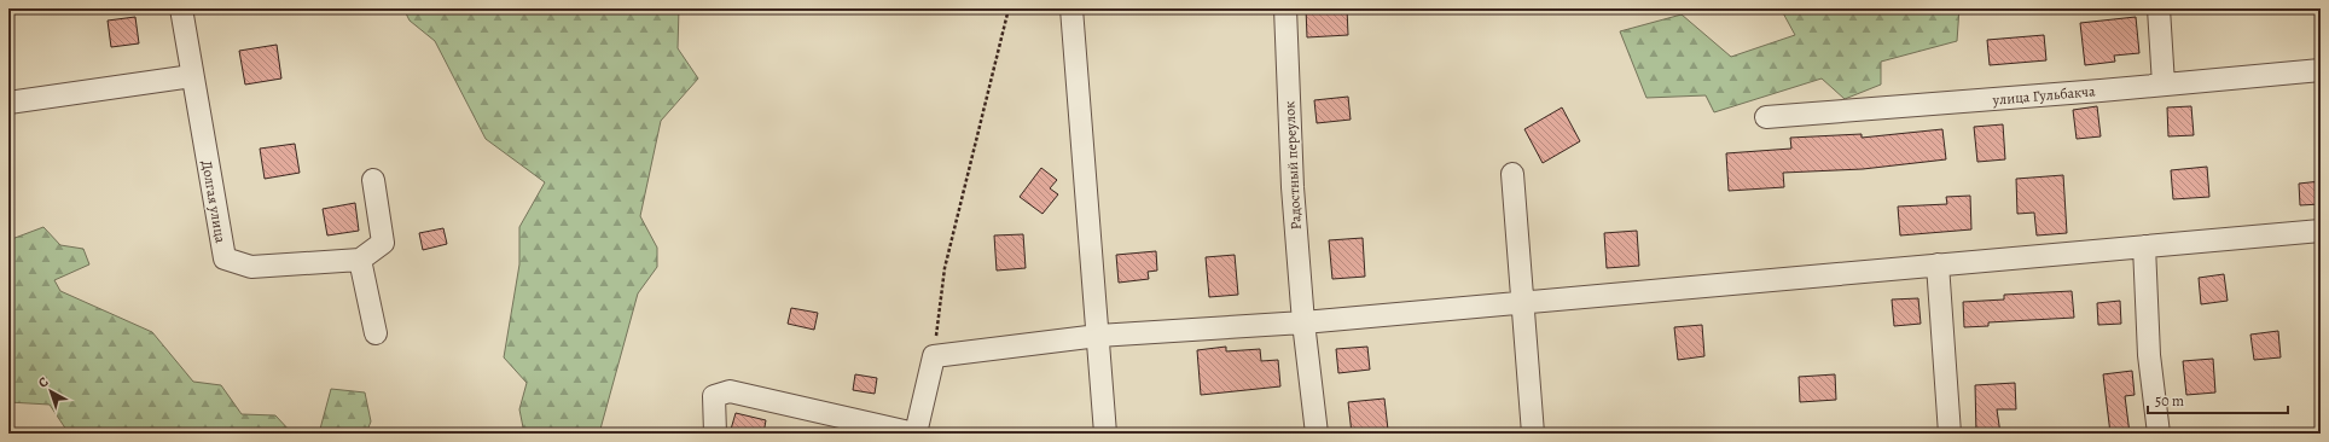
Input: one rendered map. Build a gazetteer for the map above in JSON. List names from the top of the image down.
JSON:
{
  "streets": {
    "street": ["улица Гульбакча", "Радостный переулок", "Долгая улица"]
  },
  "scale_bar": "50 m",
  "north": "top left"
}
